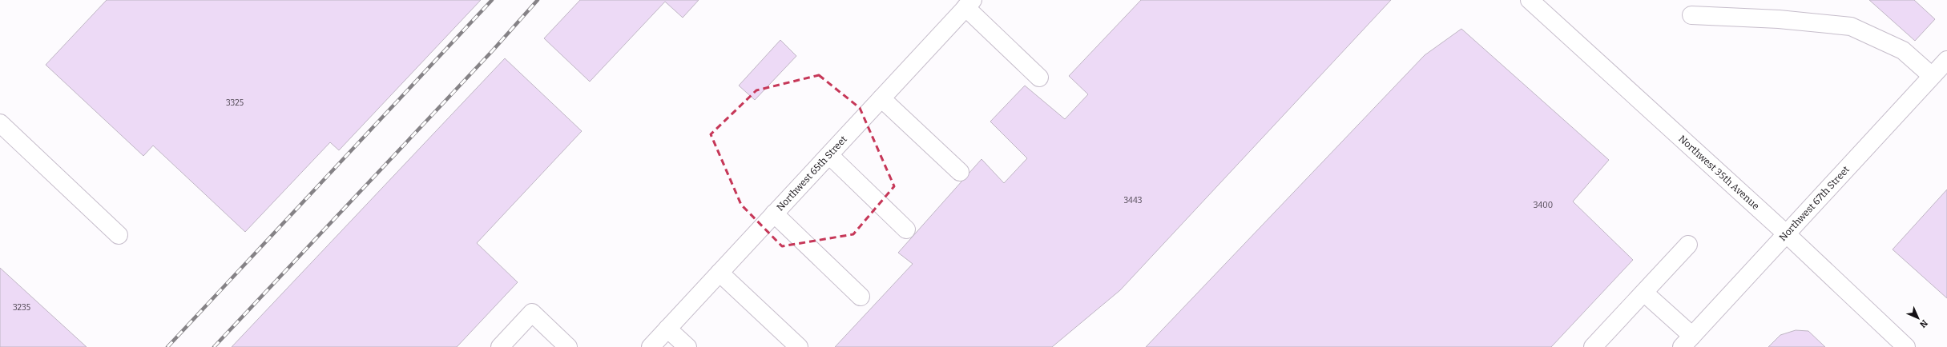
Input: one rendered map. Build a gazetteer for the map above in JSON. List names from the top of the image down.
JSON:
{
  "streets": {
    "street": ["Northwest 35th Avenue", "Northwest 65th Street", "Northwest 67th Street"]
  },
  "crossings": [
    ["Northwest 35th Avenue", "Northwest 67th Street"]
  ],
  "house_numbers": [
    "3325",
    "3443",
    "3400",
    "3235"
  ],
  "north": "bottom right"
}
